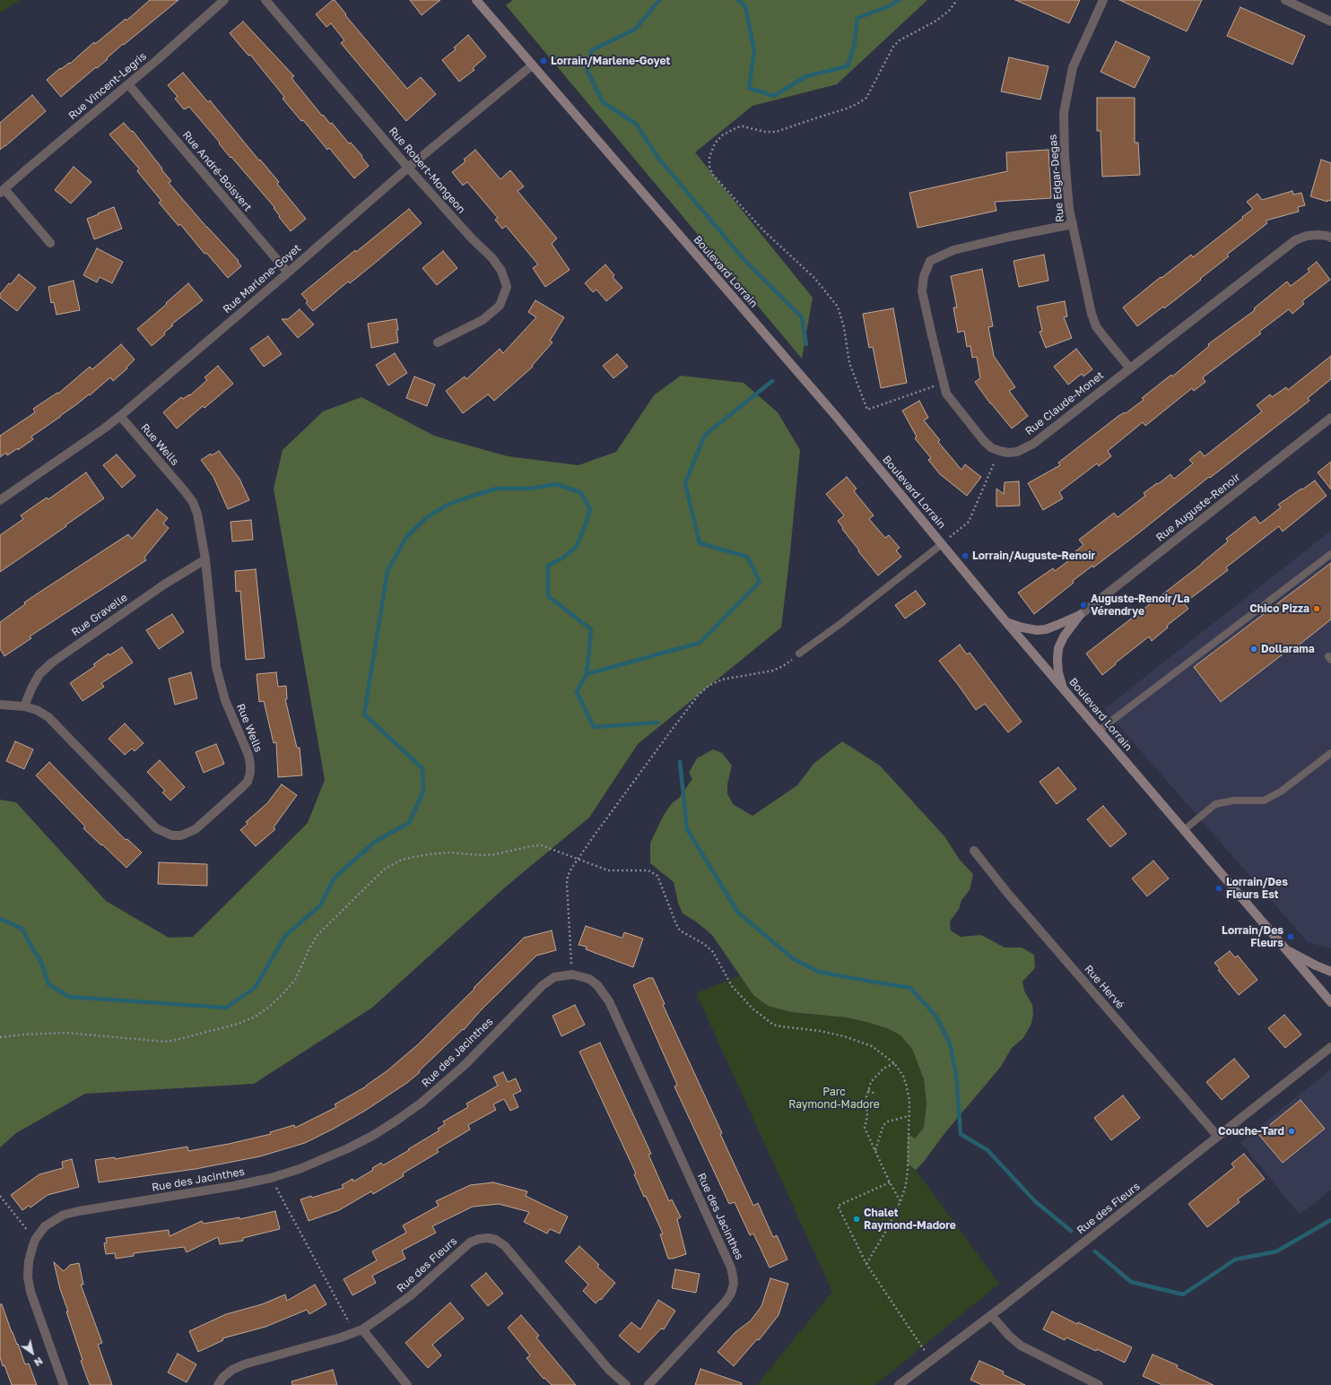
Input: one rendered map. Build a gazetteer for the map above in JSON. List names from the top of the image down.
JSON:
{
  "streets": {
    "main road": ["Boulevard Lorrain"],
    "street": [
      "Rue Vincent-Legris",
      "Rue Robert-Mongeon",
      "Rue André-Boisvert",
      "Rue Edgar-Degas",
      "Rue Marlene-Goyet",
      "Rue Claude-Monet",
      "Rue Wells",
      "Rue Auguste-Renoir",
      "Rue Gravelle",
      "Rue Hervé",
      "Rue des Jacinthes",
      "Rue des Fleurs"
    ]
  },
  "crossings": [
    ["Rue Vincent-Legris", "Rue André-Boisvert"],
    ["Rue Robert-Mongeon", "Rue Marlene-Goyet"],
    ["Rue André-Boisvert", "Rue Marlene-Goyet"],
    ["Rue Edgar-Degas", "Rue Claude-Monet"],
    ["Boulevard Lorrain", "Rue Marlene-Goyet"],
    ["Rue Marlene-Goyet", "Rue Wells"],
    ["Rue Wells", "Rue Gravelle"],
    ["Rue Hervé", "Rue des Fleurs"]
  ],
  "parks": ["Parc Raymond-Madore"],
  "places": [
    "Lorrain/Marlene-Goyet",
    "Lorrain/Auguste-Renoir",
    "Auguste-Renoir/La Vérendrye",
    "Chico Pizza",
    "Dollarama",
    "Lorrain/Des Fleurs Est",
    "Lorrain/Des Fleurs",
    "Couche-Tard",
    "Chalet Raymond-Madore"
  ],
  "north": "bottom right"
}
